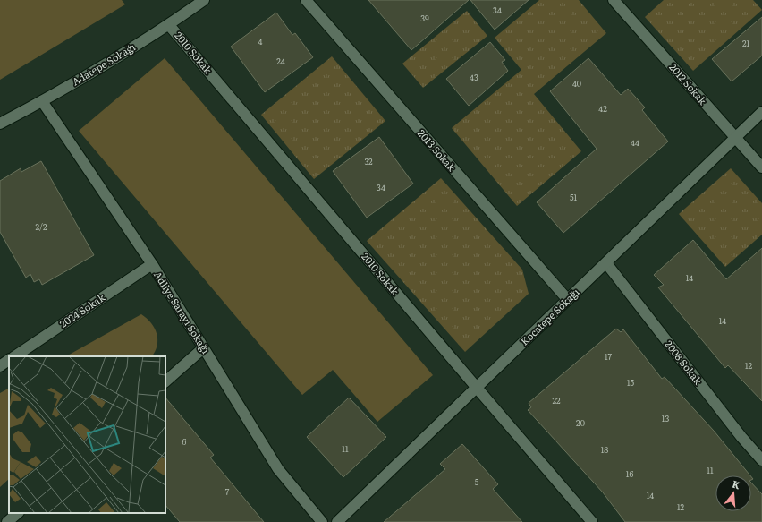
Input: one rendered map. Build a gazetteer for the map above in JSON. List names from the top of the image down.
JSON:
{
  "streets": {
    "street": [
      "2010 Sokak",
      "Adatepe Sokağı",
      "2012 Sokak",
      "2013 Sokak",
      "2024 Sokak",
      "Adliye Sarayı Sokağı",
      "Kocatepe Sokağı",
      "2008 Sokak"
    ]
  },
  "crossings": [
    ["2010 Sokak", "Adatepe Sokağı"],
    ["2010 Sokak", "Kocatepe Sokağı"],
    ["Adatepe Sokağı", "Adliye Sarayı Sokağı"],
    ["2012 Sokak", "Kocatepe Sokağı"],
    ["2013 Sokak", "Kocatepe Sokağı"],
    ["2024 Sokak", "Adliye Sarayı Sokağı"],
    ["Kocatepe Sokağı", "2008 Sokak"]
  ],
  "house_numbers": [
    "34",
    "39",
    "4",
    "21",
    "24",
    "43",
    "40",
    "42",
    "44",
    "32",
    "34",
    "51",
    "2/2",
    "14",
    "14",
    "17",
    "12",
    "15",
    "22",
    "13",
    "20",
    "6",
    "11",
    "18",
    "11",
    "16",
    "5",
    "7",
    "14",
    "12"
  ],
  "north": "top"
}
